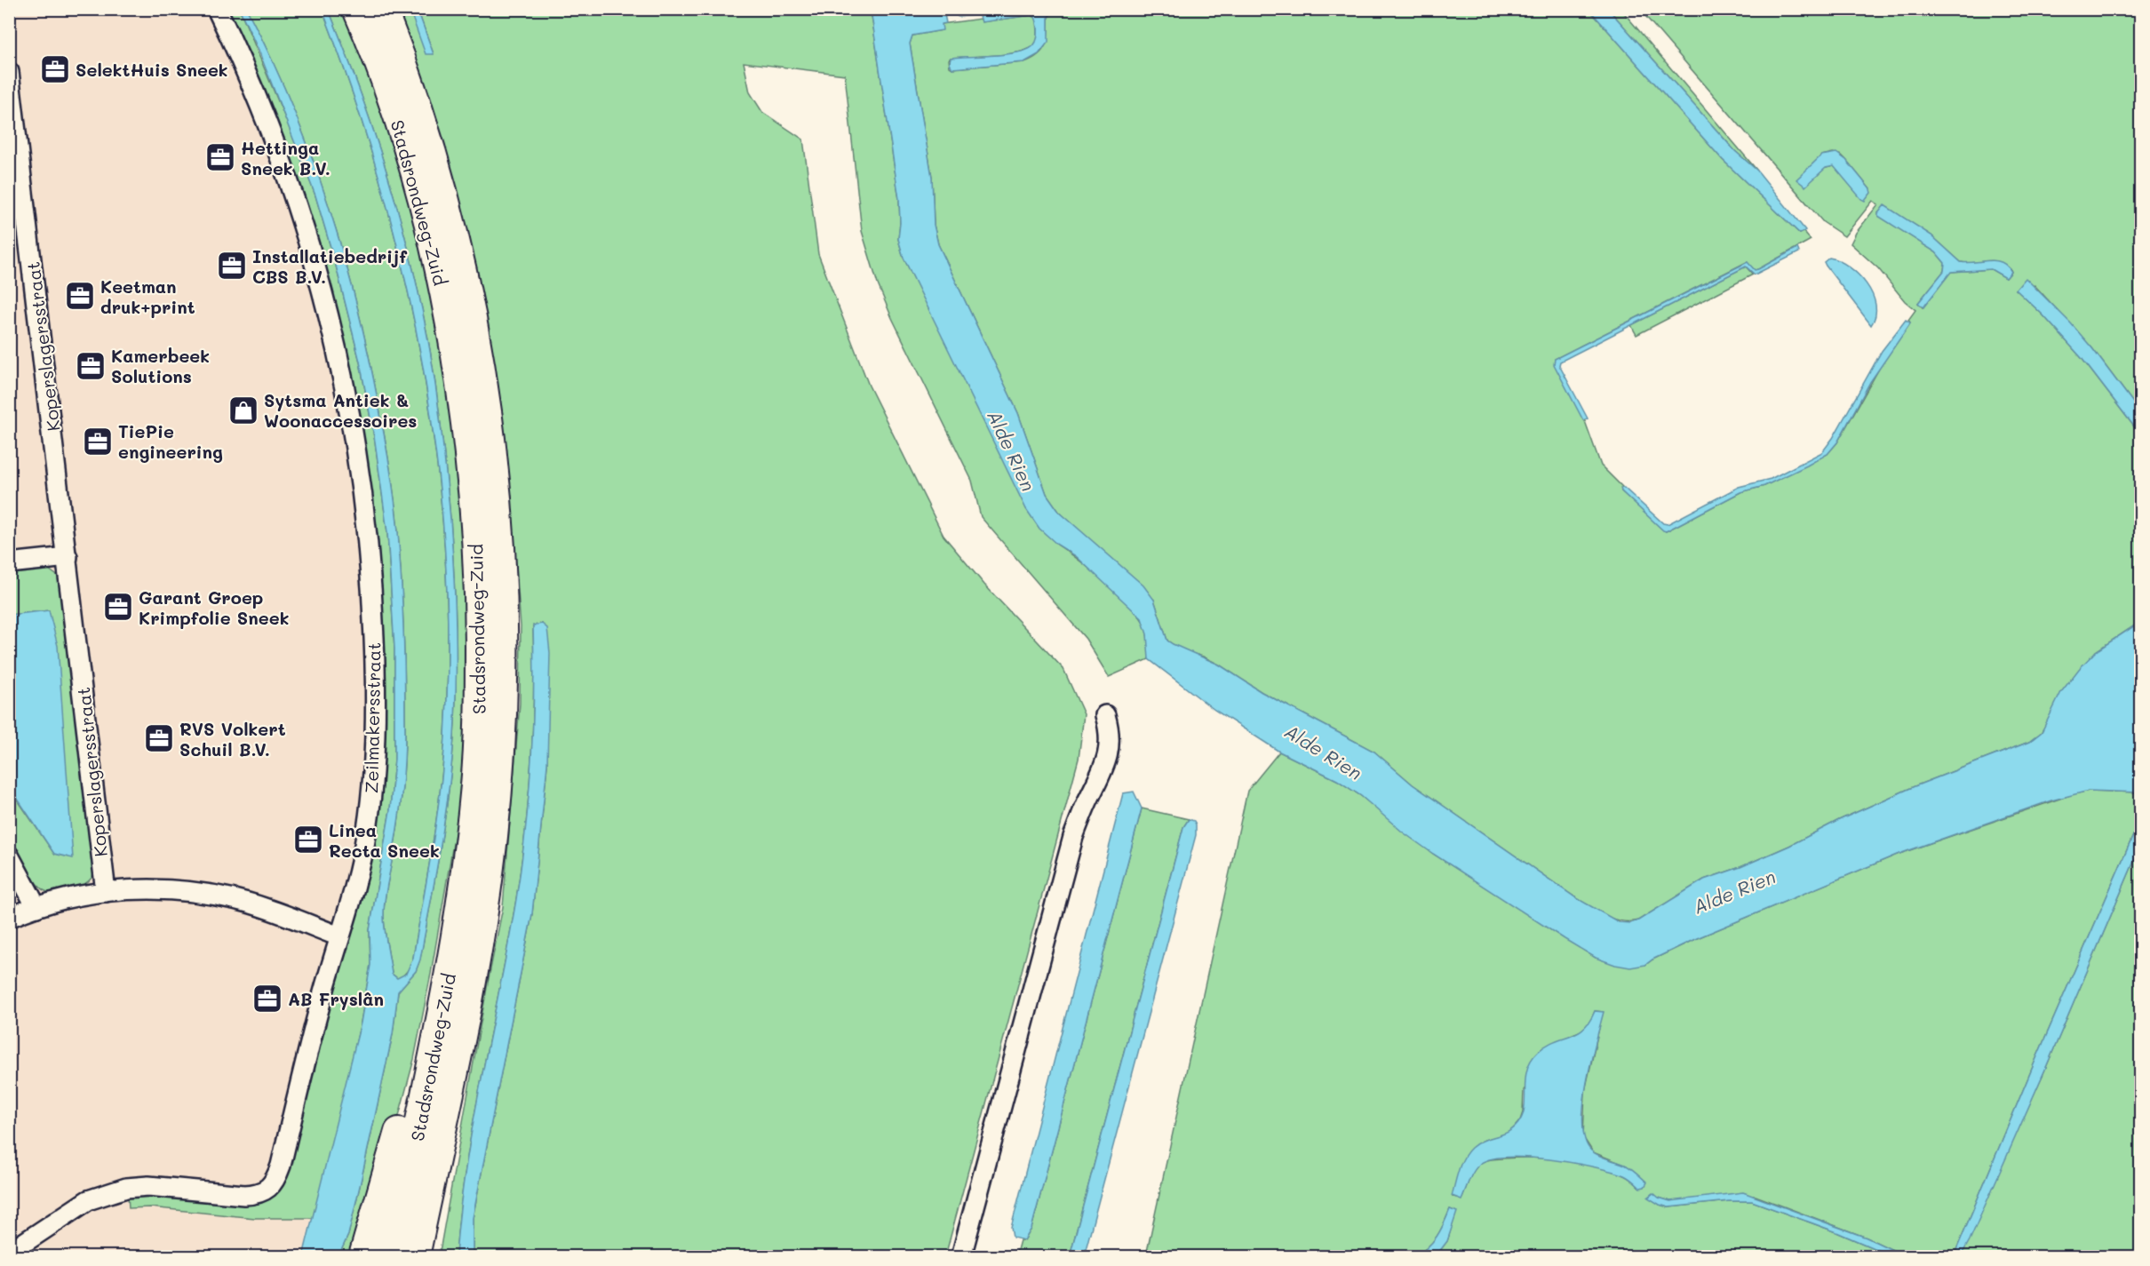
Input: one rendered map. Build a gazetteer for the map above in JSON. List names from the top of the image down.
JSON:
{
  "streets": {
    "highway": ["Stadsrondweg-Zuid"],
    "street": ["Koperslagersstraat", "Zeilmakersstraat"]
  },
  "water": ["Alde Rien"],
  "places": {
    "office": [
      "SelektHuis Sneek",
      "Hettinga Sneek B.V.",
      "Installatiebedrijf CBS B.V.",
      "Keetman druk+print",
      "Kamerbeek Solutions",
      "TiePie engineering",
      "Garant Groep Krimpfolie Sneek",
      "RVS Volkert Schuil B.V.",
      "Linea Recta Sneek",
      "AB Fryslân"
    ],
    "shop": ["Sytsma Antiek & Woonaccessoires"]
  }
}
